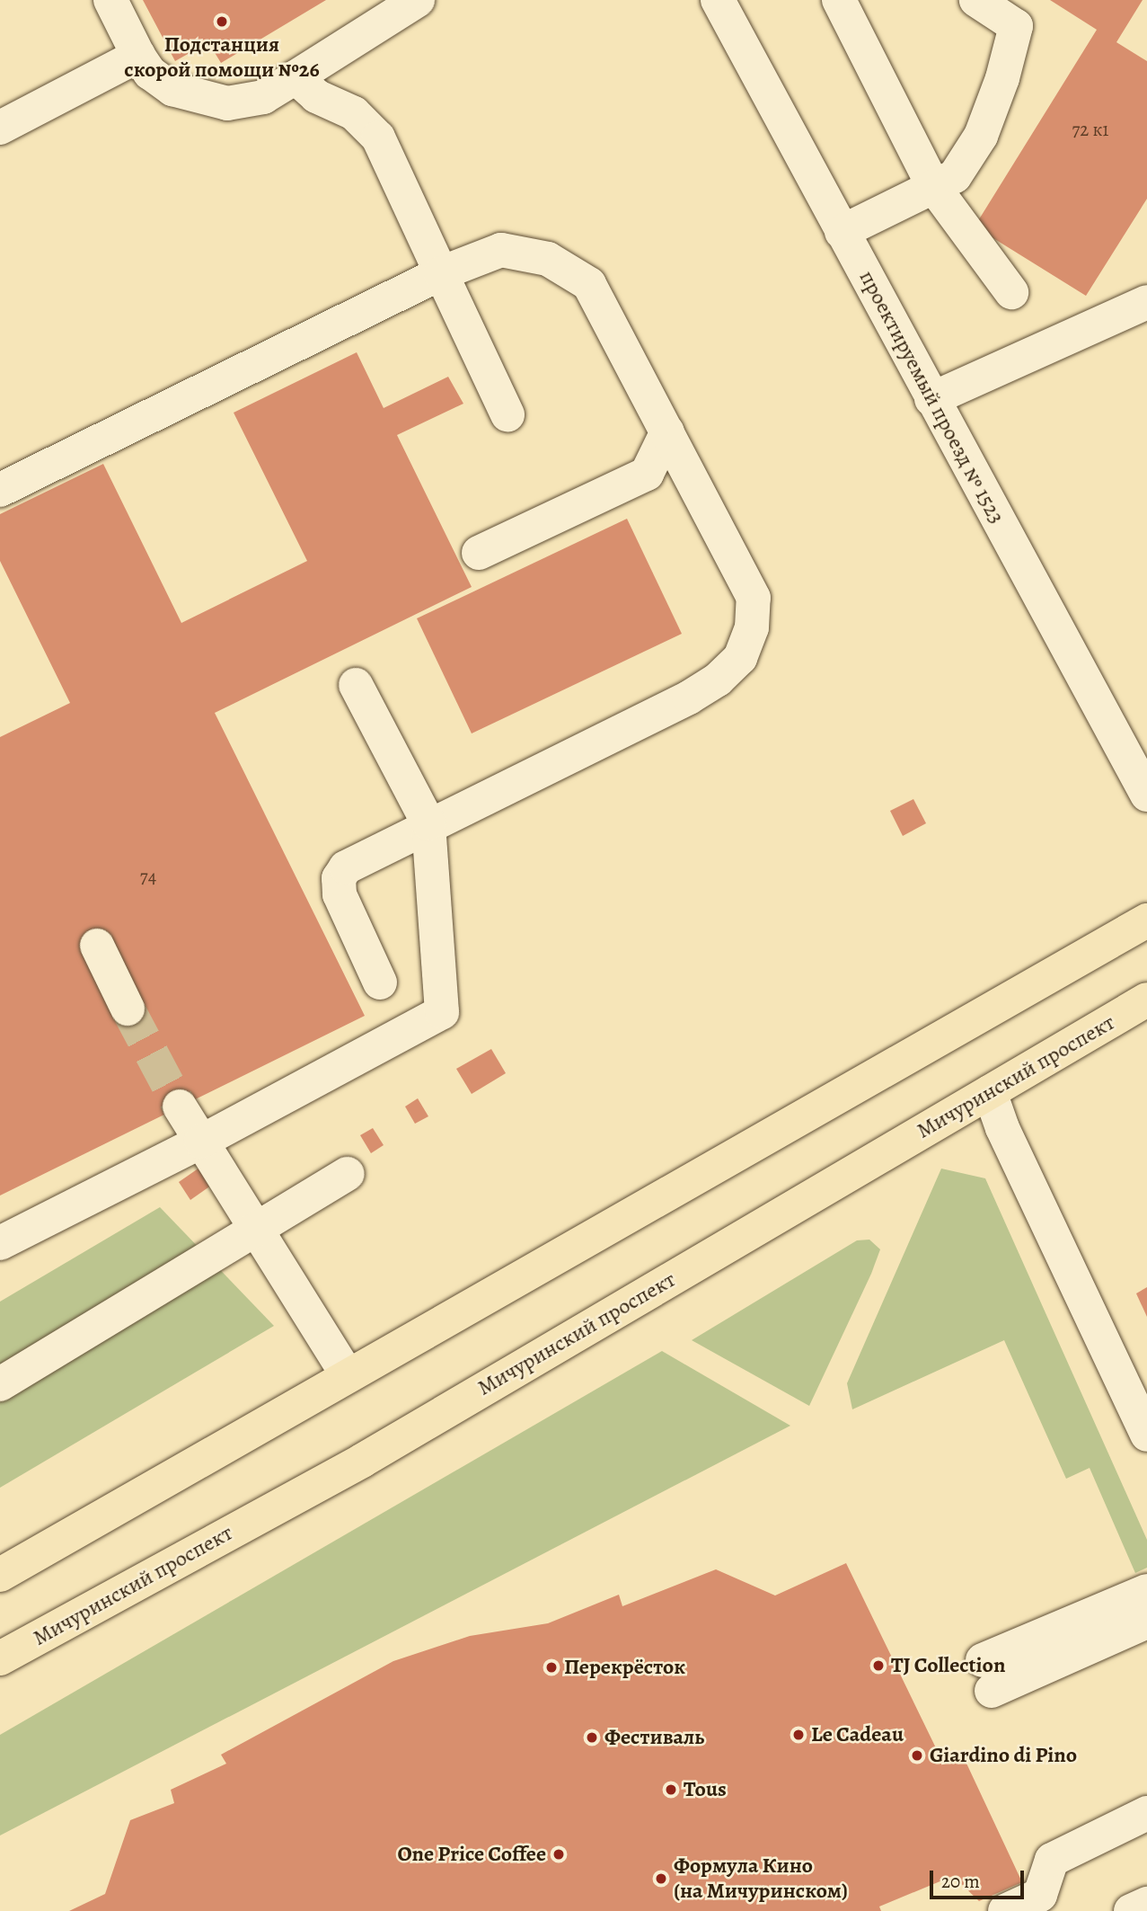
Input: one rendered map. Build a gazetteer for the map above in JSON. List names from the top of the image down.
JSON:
{
  "streets": {
    "main road": ["Мичуринский проспект"],
    "street": ["проектируемый проезд № 1523"]
  },
  "places": [
    "Подстанция скорой помощи №26",
    "TJ Collection",
    "Перекрёсток",
    "Le Cadeau",
    "Фестиваль",
    "Giardino di Pino",
    "Tous",
    "One Price Coffee",
    "Формула Кино (на Мичуринском)"
  ],
  "house_numbers": ["72 к1", "74"],
  "scale_bar": "20 m"
}
